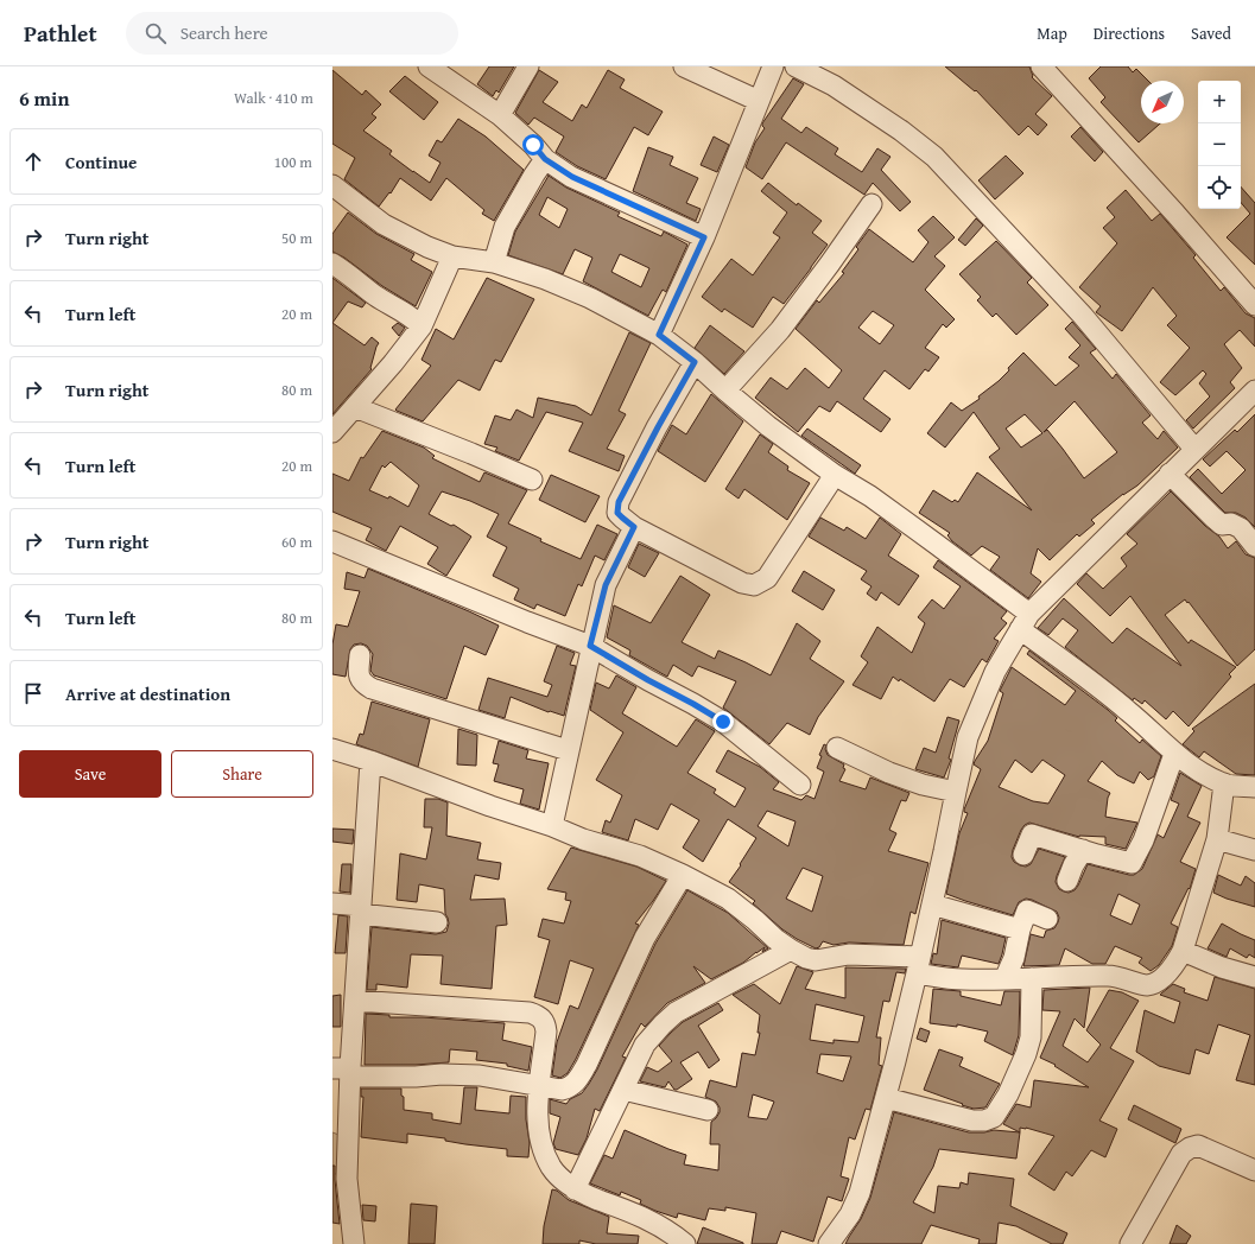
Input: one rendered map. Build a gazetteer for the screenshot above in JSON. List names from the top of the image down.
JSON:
{
  "north": "bottom left",
  "page": {
    "header": "Pathlet",
    "search": "Search here",
    "nav": ["Map", "Directions", "Saved"],
    "heading": ["6 min", "Walk · 410 m"],
    "map_buttons": ["+", "−"],
    "list": [
      ["Continue", "100 m"],
      ["Turn right", "50 m"],
      ["Turn left", "20 m"],
      ["Turn right", "80 m"],
      ["Turn left", "20 m"],
      ["Turn right", "60 m"],
      ["Turn left", "80 m"],
      "Arrive at destination"
    ],
    "buttons": ["Save", "Share"]
  }
}
